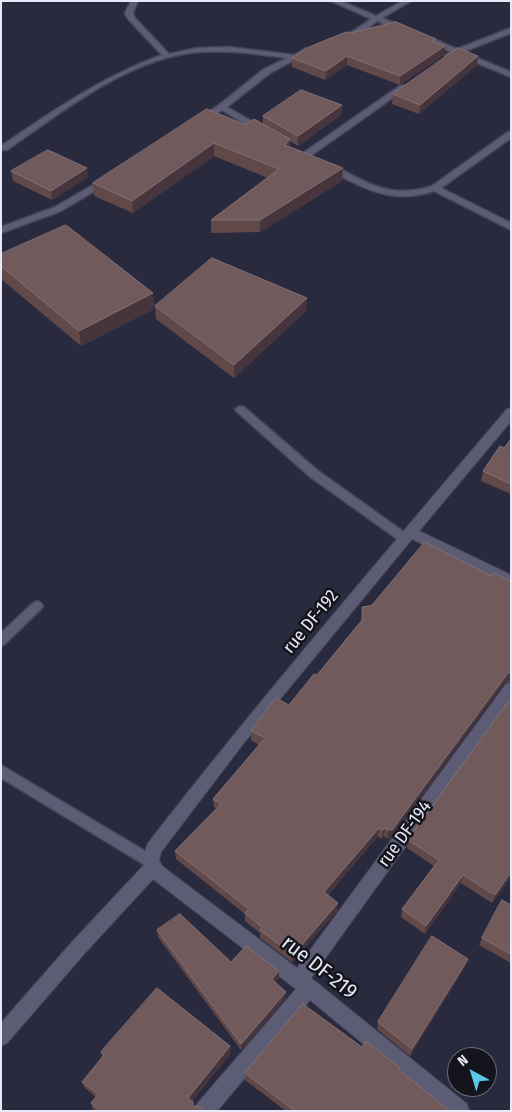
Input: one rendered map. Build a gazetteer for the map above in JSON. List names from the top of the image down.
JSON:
{
  "streets": {
    "street": ["rue DF-192", "rue DF-194", "rue DF-219"]
  },
  "crossings": [
    ["rue DF-192", "rue DF-219"],
    ["rue DF-194", "rue DF-219"]
  ],
  "north": "top left"
}
